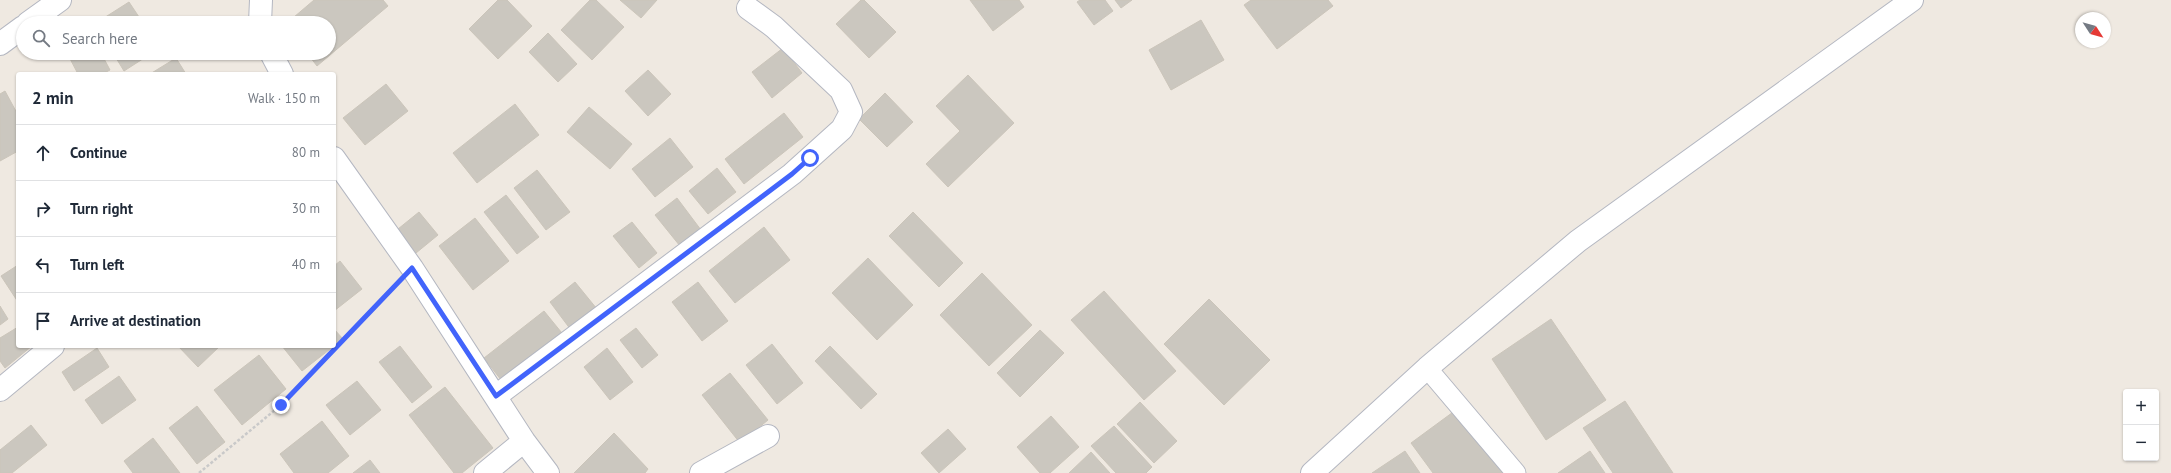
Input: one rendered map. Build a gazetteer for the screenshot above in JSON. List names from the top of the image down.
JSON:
{
  "north": "bottom right",
  "page": {
    "search": "Search here",
    "heading": ["2 min", "Walk · 150 m"],
    "list": [
      ["Continue", "80 m"],
      ["Turn right", "30 m"],
      ["Turn left", "40 m"],
      "Arrive at destination"
    ],
    "map_buttons": ["+", "−"]
  }
}
